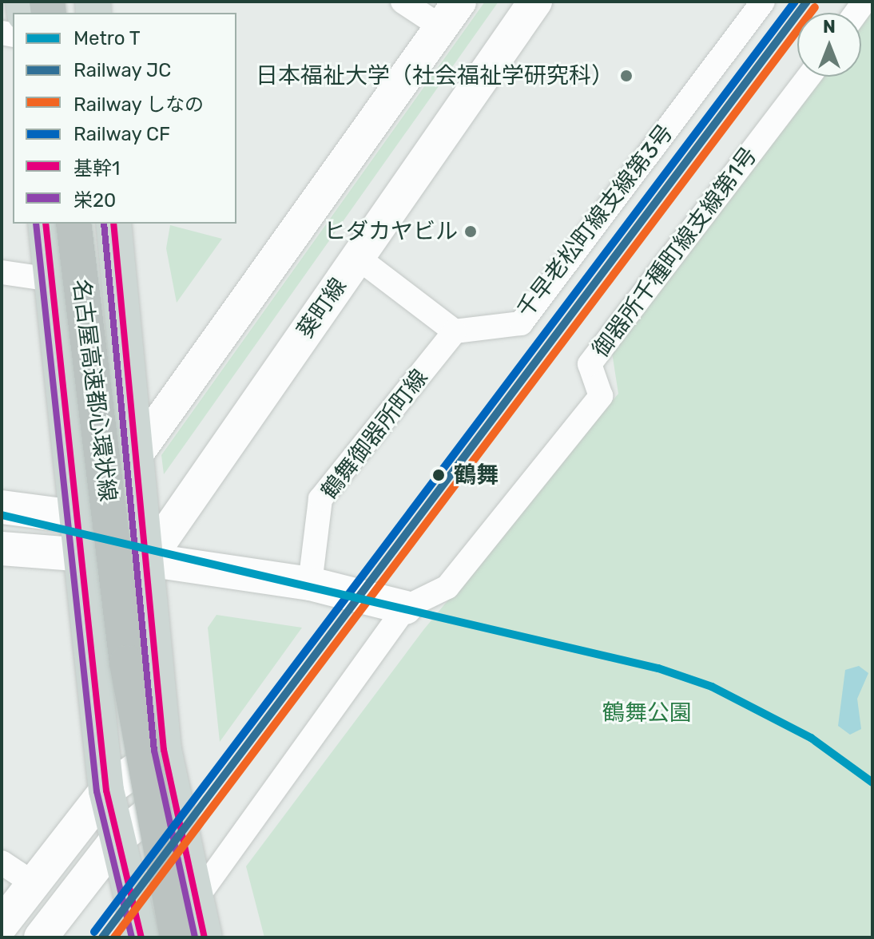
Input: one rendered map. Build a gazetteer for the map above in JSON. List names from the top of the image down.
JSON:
{
  "streets": {
    "highway": ["名古屋高速都心環状線"],
    "street": [
      "千早老松町線支線第3号",
      "御器所千種町線支線第1号",
      "葵町線",
      "鶴舞御器所町線"
    ]
  },
  "crossings": [
    ["千早老松町線支線第3号", "鶴舞御器所町線"]
  ],
  "parks": ["鶴舞公園"],
  "places": ["日本福祉大学（社会福祉学研究科）", "ヒダカヤビル", "鶴舞"],
  "lines": [
    "rail line JC",
    "rail line CF",
    "rail line しなの",
    "transit line 基幹1",
    "transit line 栄20",
    "metro line T"
  ],
  "legend": [
    "Metro T",
    "Railway JC",
    "Railway しなの",
    "Railway CF",
    "基幹1",
    "栄20"
  ],
  "north": "top"
}
